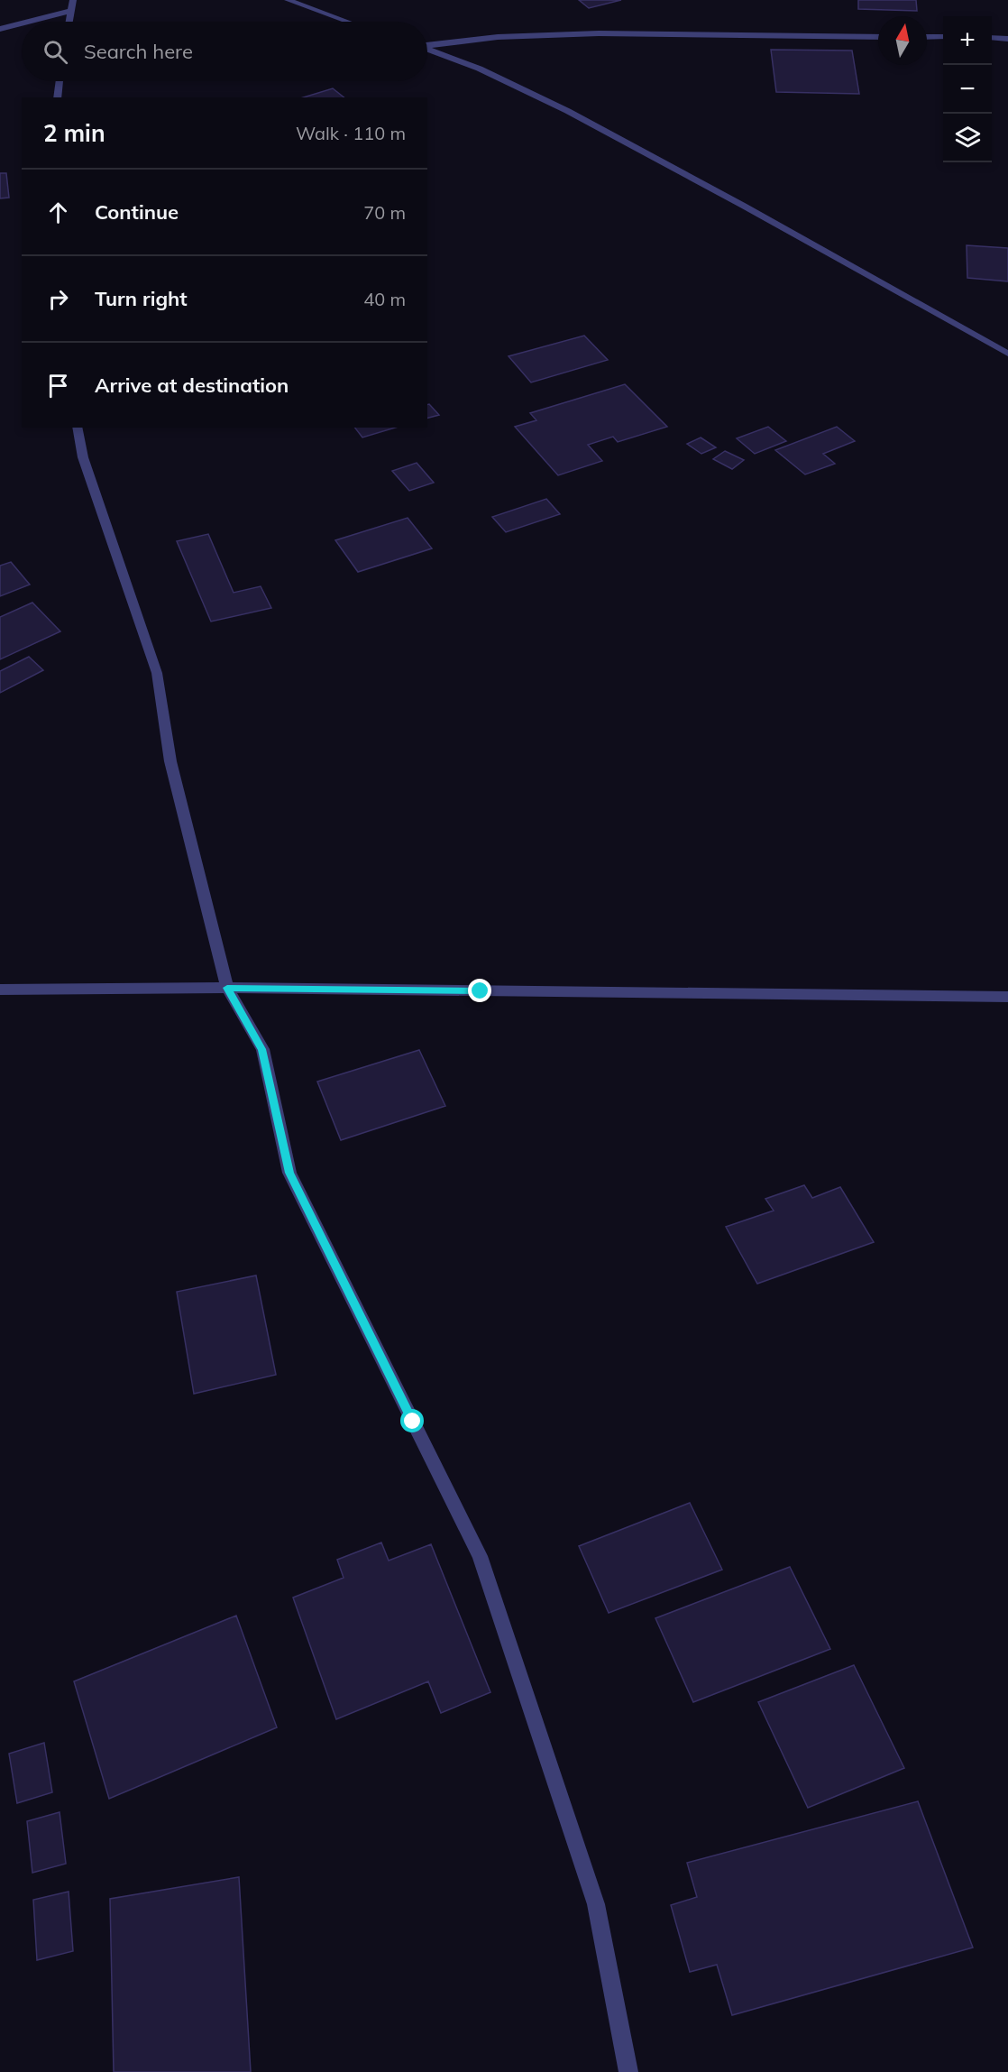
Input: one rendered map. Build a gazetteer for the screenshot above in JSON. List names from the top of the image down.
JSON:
{
  "north": "top",
  "page": {
    "map_buttons": ["+", "−"],
    "search": "Search here",
    "heading": ["2 min", "Walk · 110 m"],
    "list": [
      ["Continue", "70 m"],
      ["Turn right", "40 m"],
      "Arrive at destination"
    ]
  }
}
